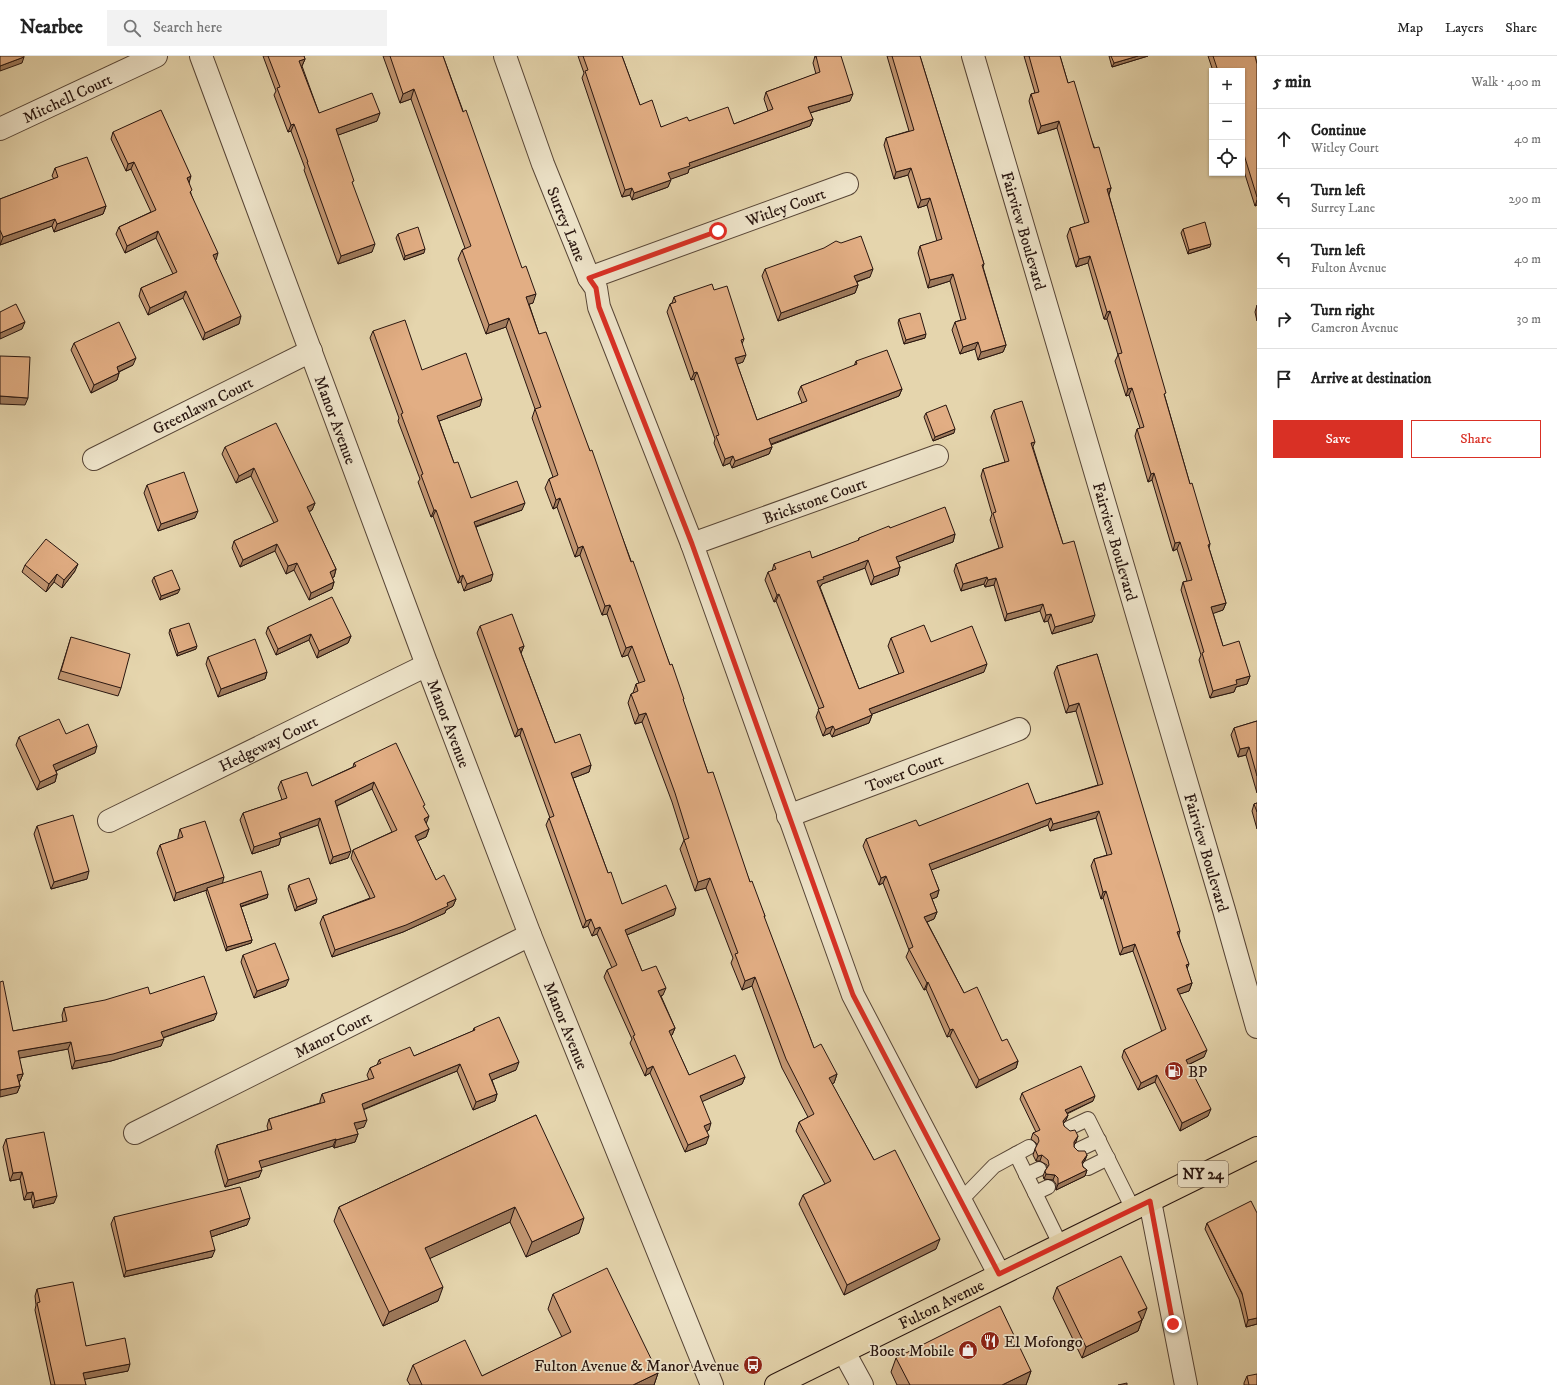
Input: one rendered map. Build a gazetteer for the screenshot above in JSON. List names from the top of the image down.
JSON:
{
  "streets": {
    "main road": ["NY 24", "Fulton Avenue"],
    "street": [
      "Mitchell Court",
      "Witley Court",
      "Surrey Lane",
      "Fairview Boulevard",
      "Greenlawn Court",
      "Manor Avenue",
      "Brickstone Court",
      "Hedgeway Court",
      "Tower Court",
      "Manor Court"
    ]
  },
  "crossings": [
    ["Witley Court", "Surrey Lane"],
    ["Surrey Lane", "Brickstone Court"],
    ["Surrey Lane", "Tower Court"],
    ["Surrey Lane", "Fulton Avenue"],
    ["Greenlawn Court", "Manor Avenue"],
    ["Manor Avenue", "Hedgeway Court"],
    ["Manor Avenue", "Manor Court"]
  ],
  "places": {
    "fuel station": ["BP"],
    "restaurant": ["El Mofongo"],
    "shop": ["Boost Mobile"],
    "bus stop": ["Fulton Avenue & Manor Avenue"]
  },
  "page": {
    "header": "Nearbee",
    "search": "Search here",
    "nav": ["Map", "Layers", "Share"],
    "heading": ["5 min", "Walk · 400 m"],
    "map_buttons": ["+", "−"],
    "list": [
      ["Continue", "Witley Court", "40 m"],
      ["Turn left", "Surrey Lane", "290 m"],
      ["Turn left", "Fulton Avenue", "40 m"],
      ["Turn right", "Cameron Avenue", "30 m"],
      "Arrive at destination"
    ],
    "buttons": ["Save", "Share"]
  }
}
